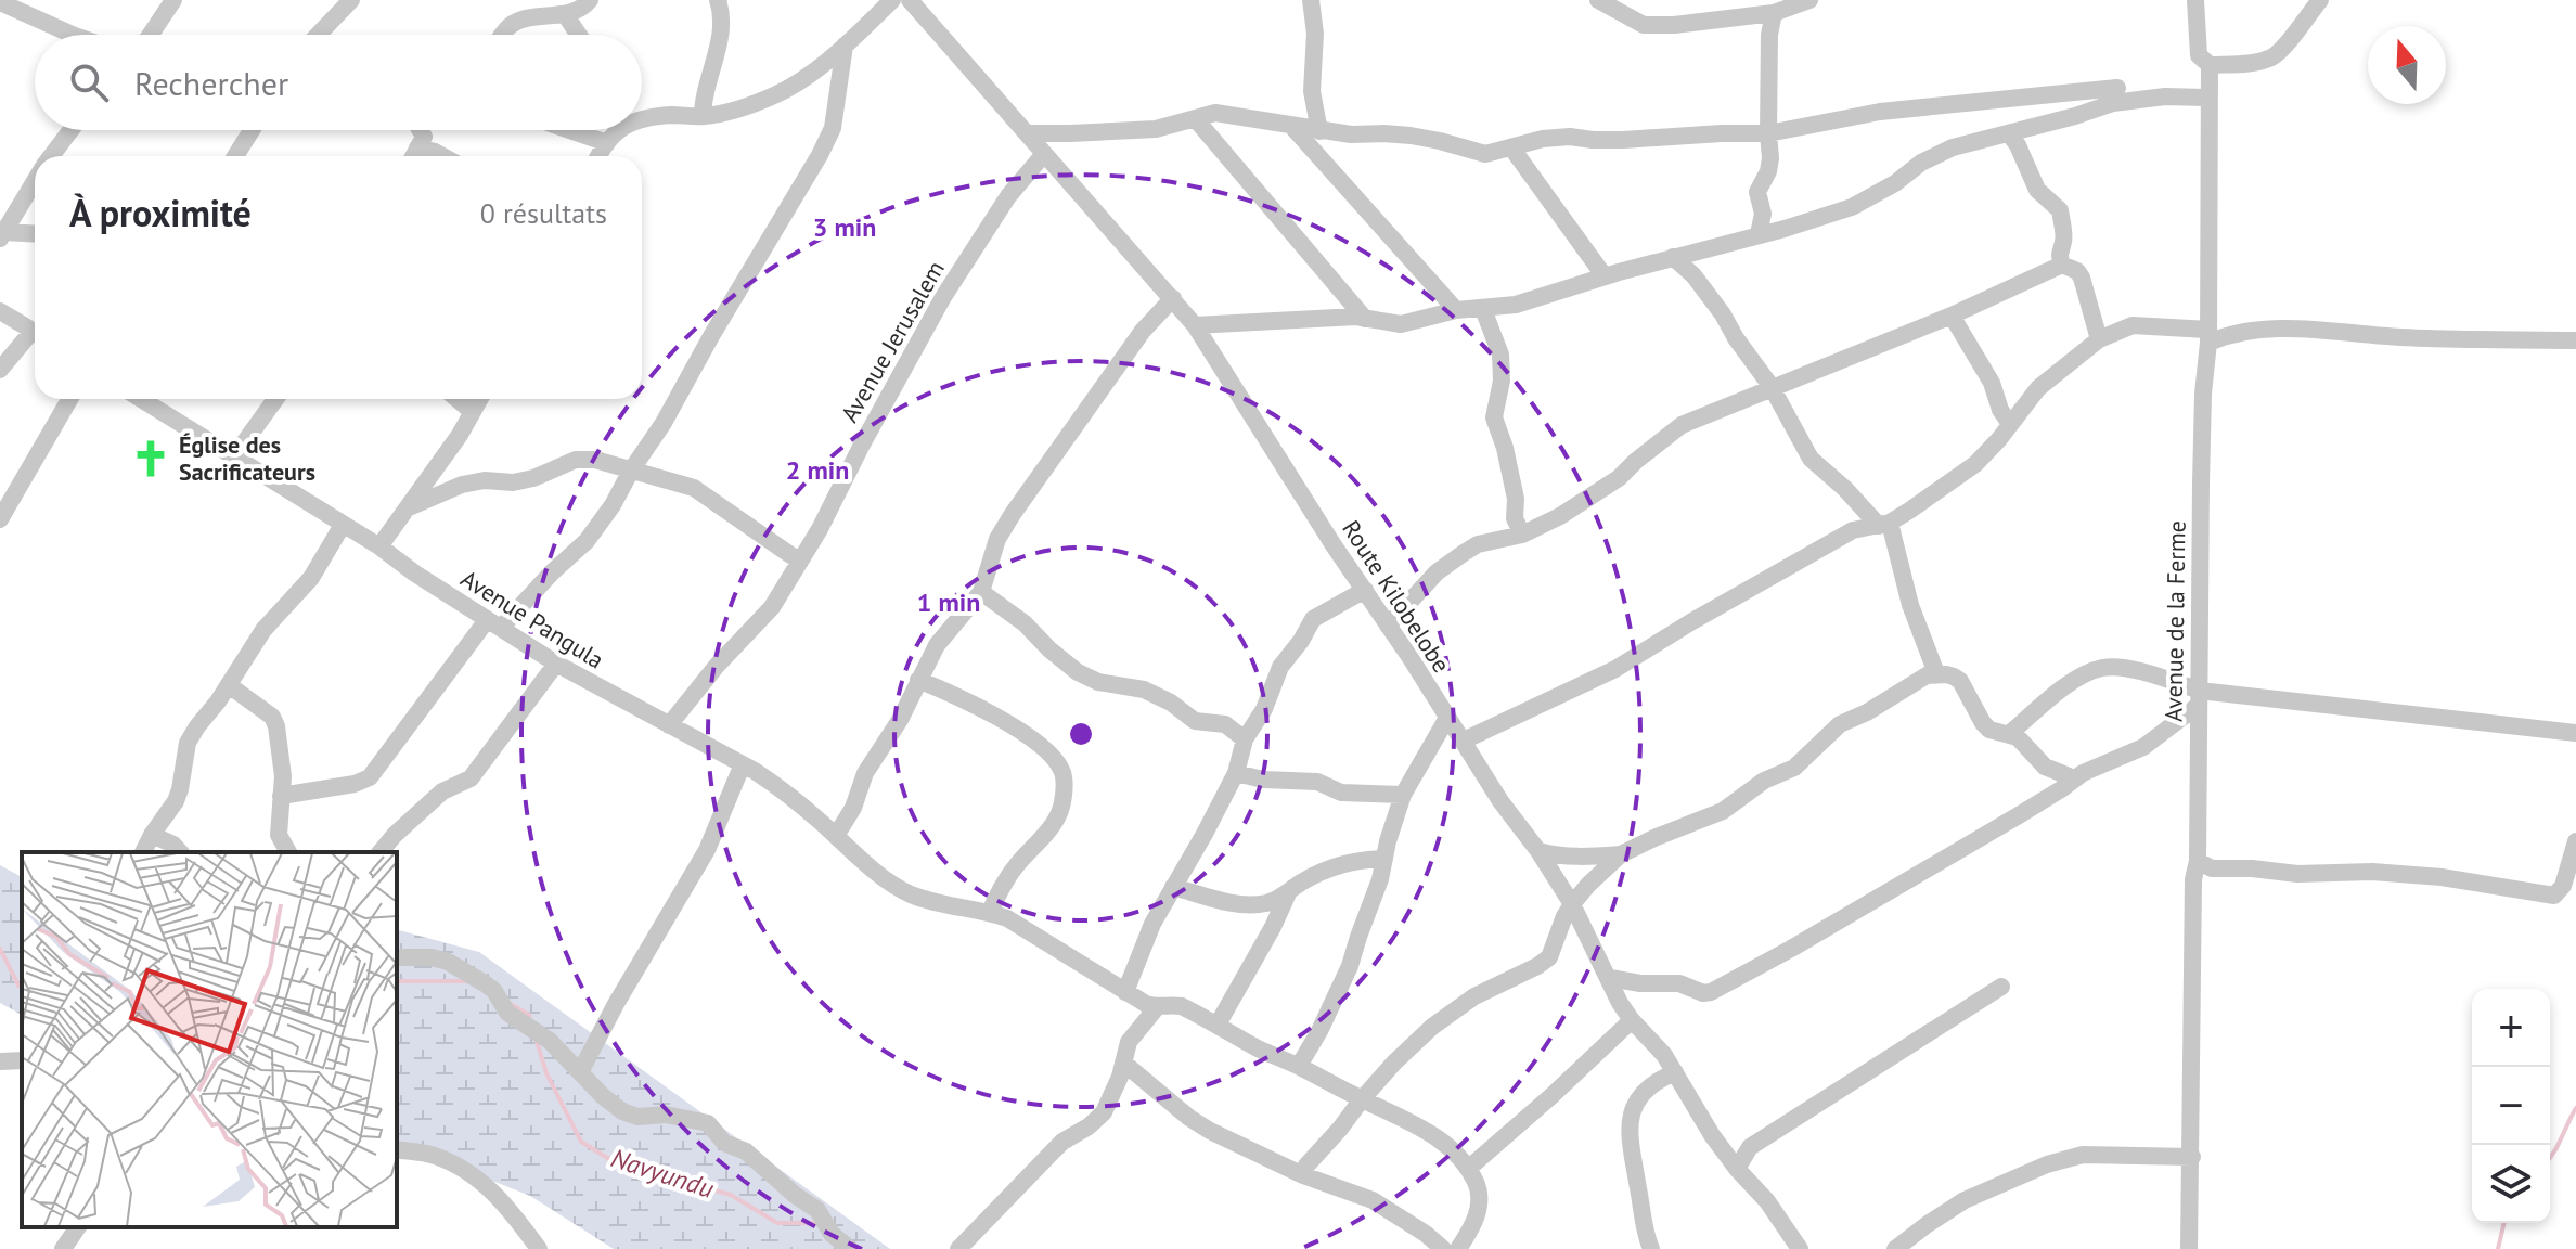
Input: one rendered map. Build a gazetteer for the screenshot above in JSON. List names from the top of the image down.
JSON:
{
  "streets": {
    "street": [
      "Avenue Jerusalem",
      "Route Kilobelobe",
      "Avenue Pangula",
      "Avenue de la Ferme"
    ]
  },
  "crossings": [
    ["Avenue Jerusalem", "Route Kilobelobe"],
    ["Avenue Jerusalem", "Avenue Pangula"]
  ],
  "water": ["Navyundu"],
  "places": {
    "church": ["Église des Sacrificateurs"]
  },
  "north": "top",
  "page": {
    "search": "Rechercher",
    "heading": ["À proximité", "0 résultats"],
    "map_buttons": ["+", "−"]
  },
  "rings": ["3 min", "2 min", "1 min"]
}
